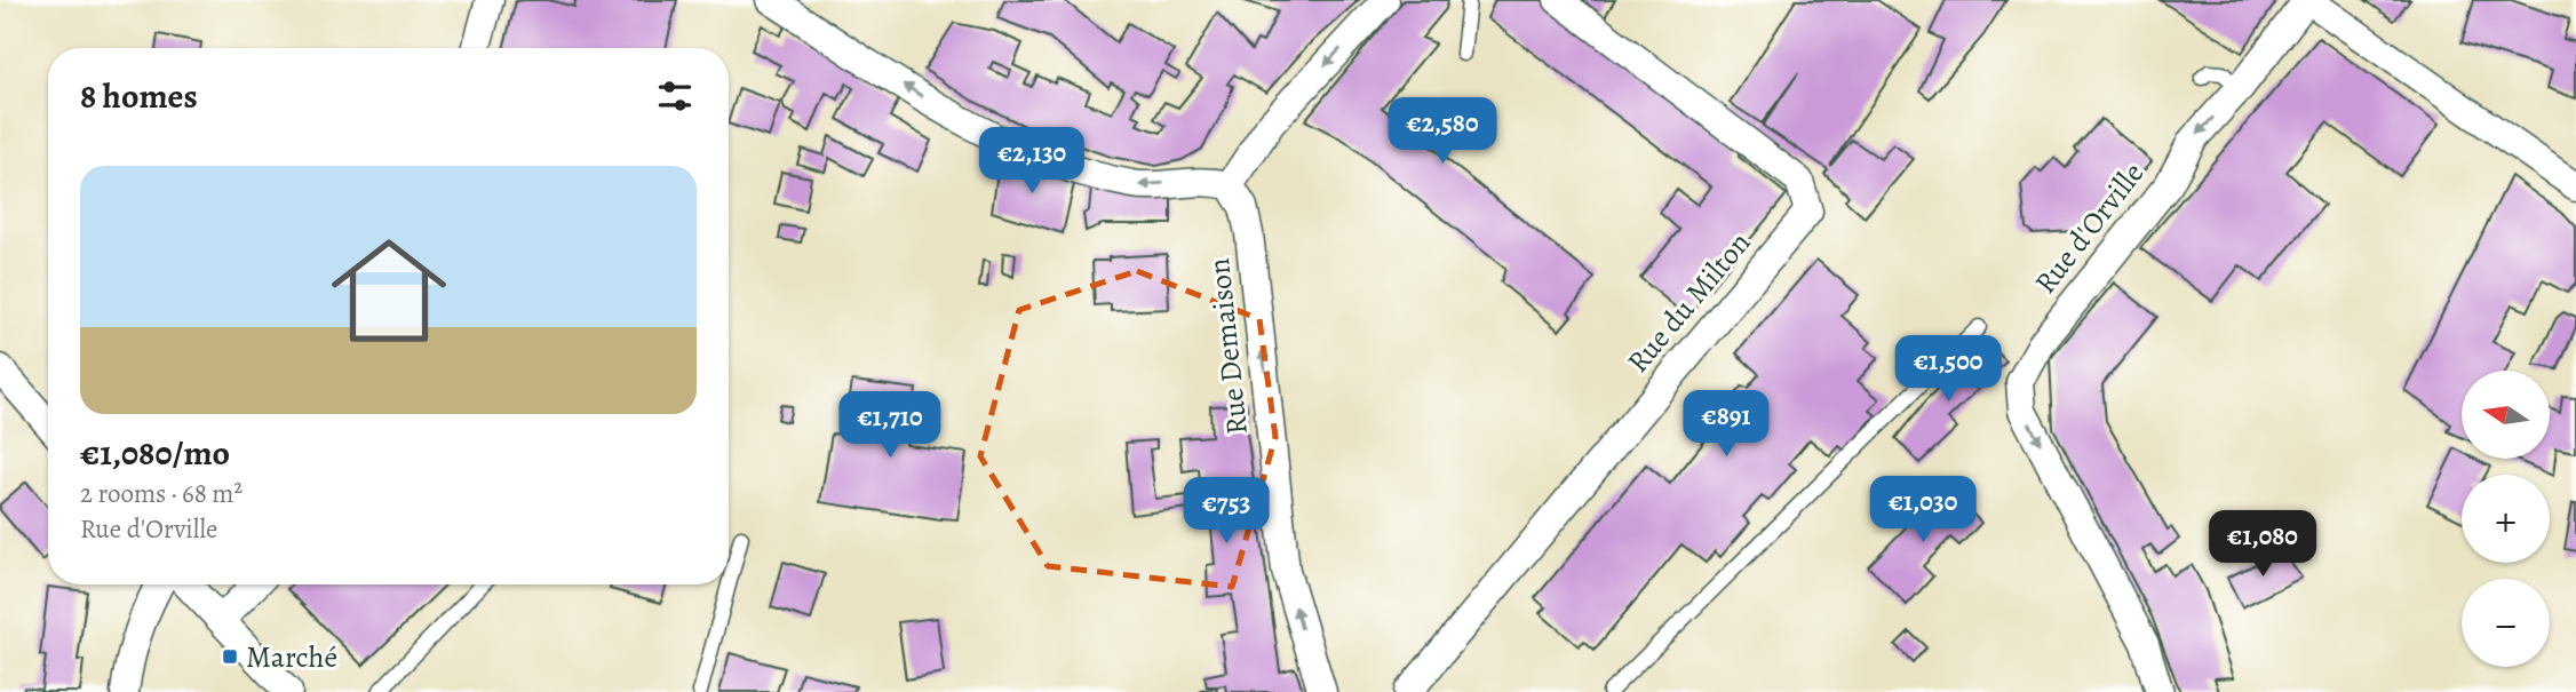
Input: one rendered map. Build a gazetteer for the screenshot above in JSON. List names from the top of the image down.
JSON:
{
  "streets": {
    "street": ["Rue d'Orville", "Rue du Milton", "Rue Demaison"]
  },
  "one_way": ["Rue d'Orville", "Rue Demaison"],
  "places": {
    "transit": ["Marché"]
  },
  "north": "left",
  "page": {
    "heading": "8 homes",
    "price": [
      "€2,580",
      "€2,130",
      "€1,500",
      "€891",
      "€1,710",
      "€1,030",
      "€753",
      "€1,080"
    ],
    "list": [
      {
        "name": "€1,080/mo",
        "note": "2 rooms · 68 m² · Rue d'Orville"
      }
    ],
    "map_buttons": ["+", "−"]
  }
}
